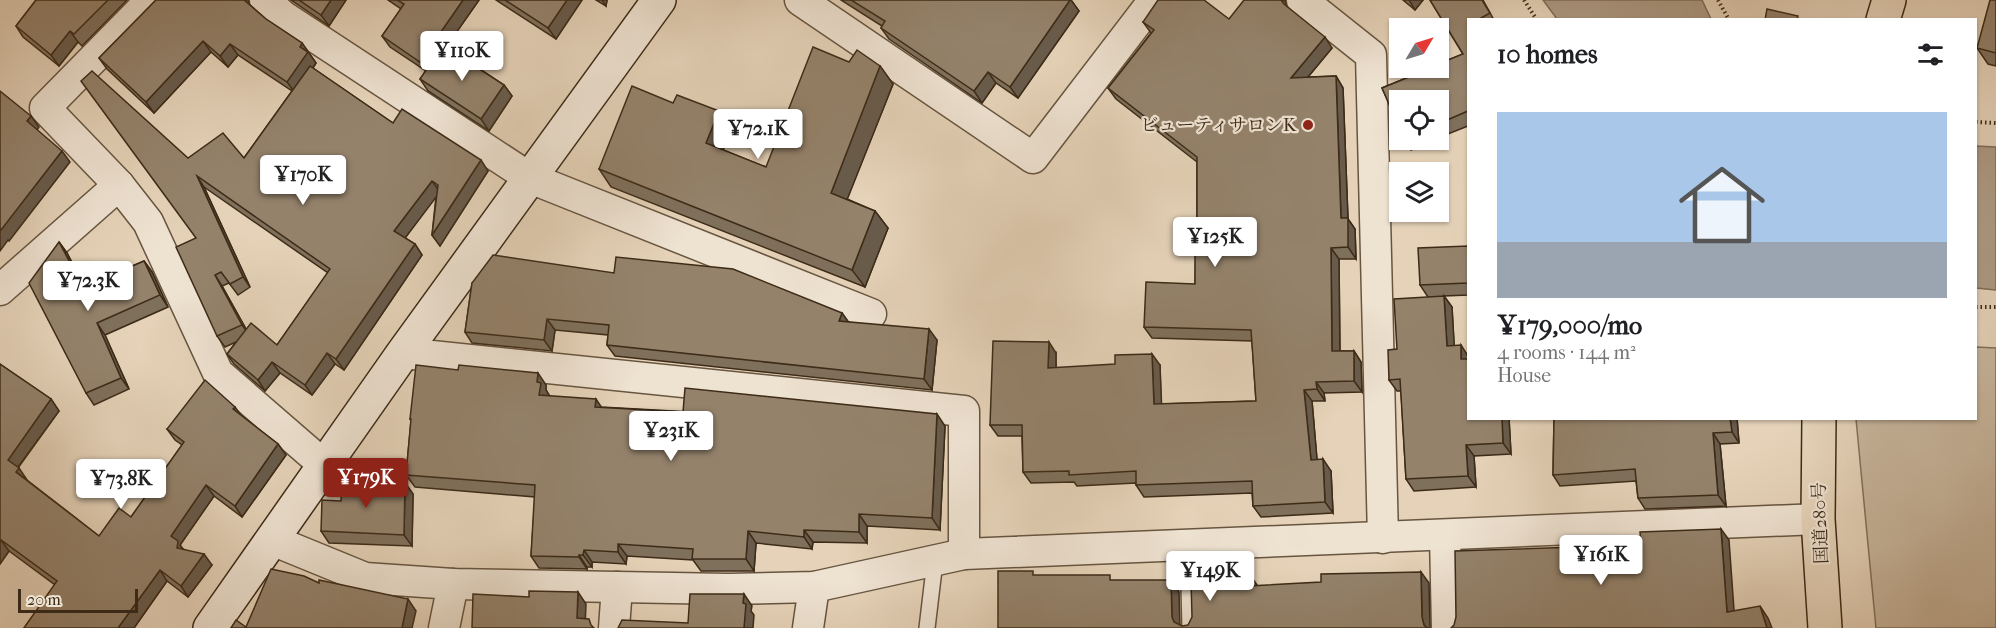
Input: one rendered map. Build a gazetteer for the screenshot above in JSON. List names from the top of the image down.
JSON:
{
  "streets": {
    "highway": ["国道280号"]
  },
  "places": ["ビューティサロンK"],
  "scale_bar": "20 m",
  "north": "top right",
  "page": {
    "heading": "10 homes",
    "price": [
      "¥110K",
      "¥72.1K",
      "¥170K",
      "¥125K",
      "¥72.3K",
      "¥231K",
      "¥179K",
      "¥73.8K",
      "¥161K",
      "¥149K"
    ],
    "list": [
      {
        "name": "¥179,000/mo",
        "note": "4 rooms · 144 m² · House"
      }
    ],
    "scale": "20 m"
  }
}
